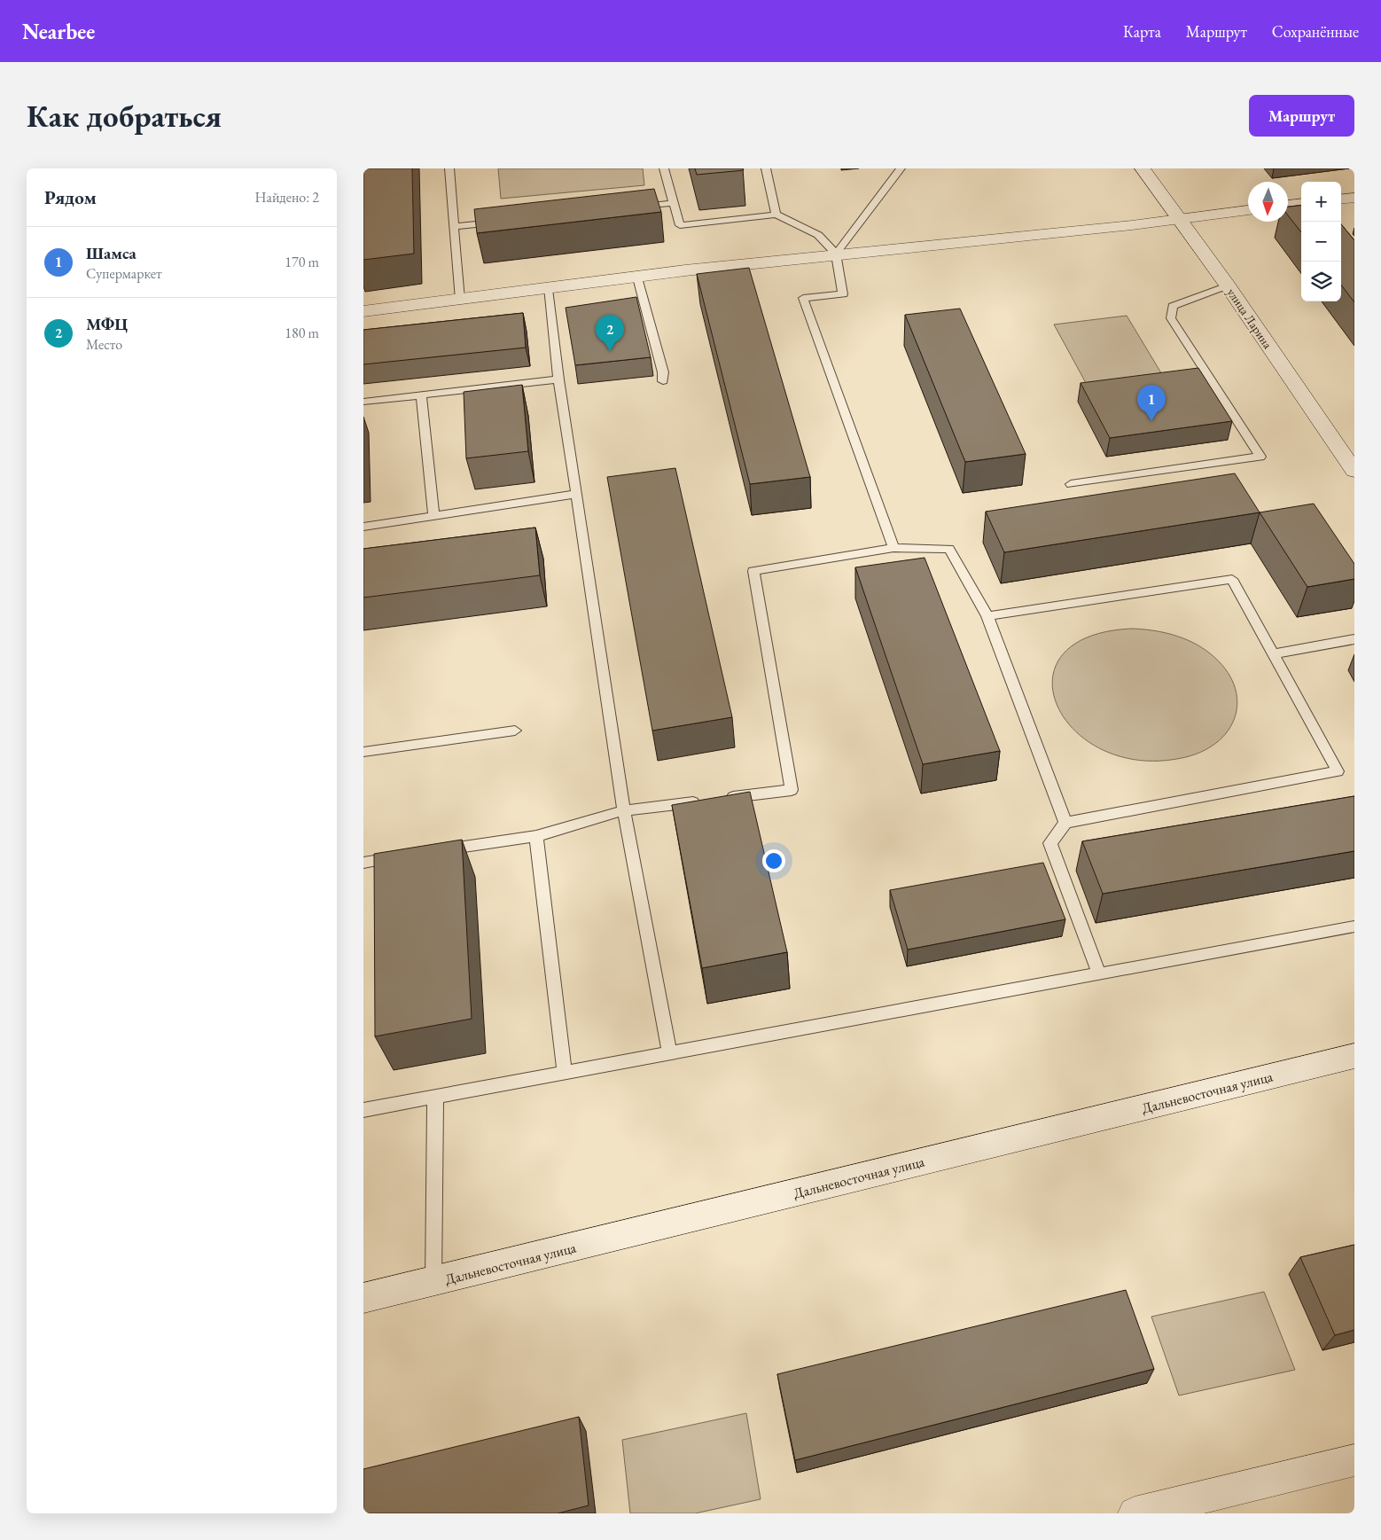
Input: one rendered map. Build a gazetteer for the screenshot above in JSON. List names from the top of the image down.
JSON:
{
  "streets": {
    "main road": ["улица Ларина", "Дальневосточная улица"]
  },
  "north": "bottom",
  "page": {
    "header": "Nearbee",
    "nav": ["Карта", "Маршрут", "Сохранённые"],
    "buttons": "Маршрут",
    "title": "Как добраться",
    "heading": ["Рядом", "Найдено: 2"],
    "map_buttons": ["+", "−"],
    "list": [
      {
        "mark": "1",
        "name": "Шамса",
        "note": "Супермаркет",
        "value": "170 m"
      },
      {
        "mark": "2",
        "name": "МФЦ",
        "note": "Место",
        "value": "180 m"
      }
    ],
    "pins": ["2", "1"]
  }
}
